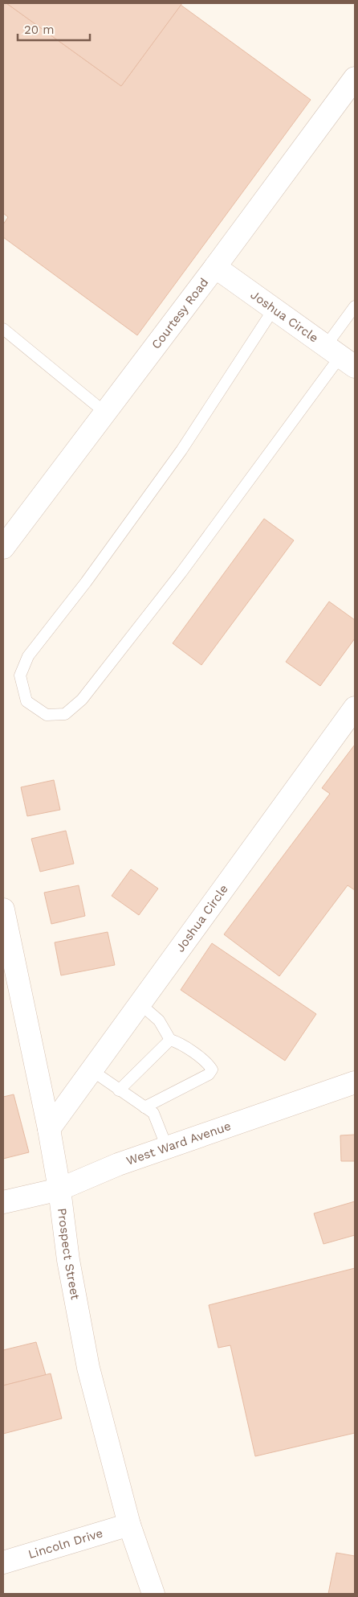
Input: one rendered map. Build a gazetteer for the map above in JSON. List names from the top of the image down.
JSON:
{
  "streets": {
    "street": [
      "Courtesy Road",
      "Joshua Circle",
      "West Ward Avenue",
      "Prospect Street",
      "Lincoln Drive"
    ]
  },
  "crossings": [
    ["Courtesy Road", "Joshua Circle"],
    ["Joshua Circle", "Prospect Street"],
    ["West Ward Avenue", "Prospect Street"],
    ["Prospect Street", "Lincoln Drive"]
  ],
  "scale_bar": "20 m"
}
